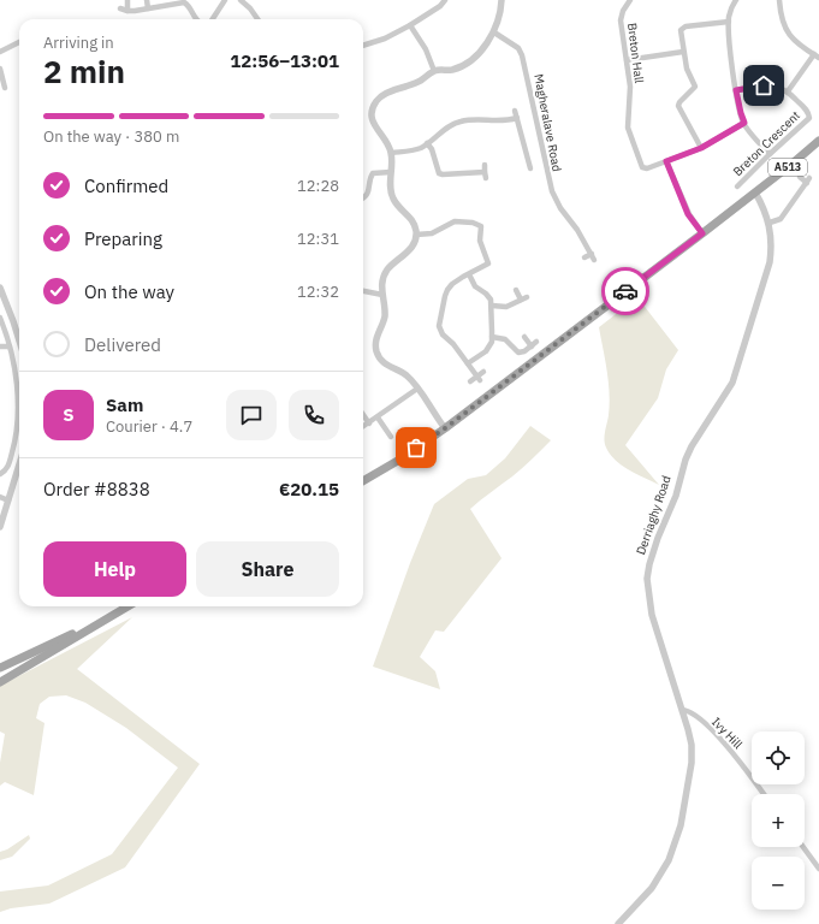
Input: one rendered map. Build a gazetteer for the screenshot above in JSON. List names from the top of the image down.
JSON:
{
  "streets": {
    "main road": ["A513"],
    "street": [
      "Breton Hall",
      "Magheralave Road",
      "Breton Crescent",
      "Derriaghy Road",
      "Ivy Hill"
    ]
  },
  "crossings": [
    ["A513", "Derriaghy Road"],
    ["Derriaghy Road", "Ivy Hill"]
  ],
  "page": {
    "heading": ["2 min", "Arriving in", "12:56–13:01"],
    "panel": [
      "Sam",
      "Courier · 4.7",
      "Order #8838",
      "€20.15"
    ],
    "bar": "On the way · 380 m",
    "list": [
      ["Confirmed", "12:28"],
      ["Preparing", "12:31"],
      ["On the way", "12:32"],
      "Delivered"
    ],
    "round": "S",
    "buttons": ["Help", "Share"],
    "map_buttons": ["+", "−"]
  }
}
